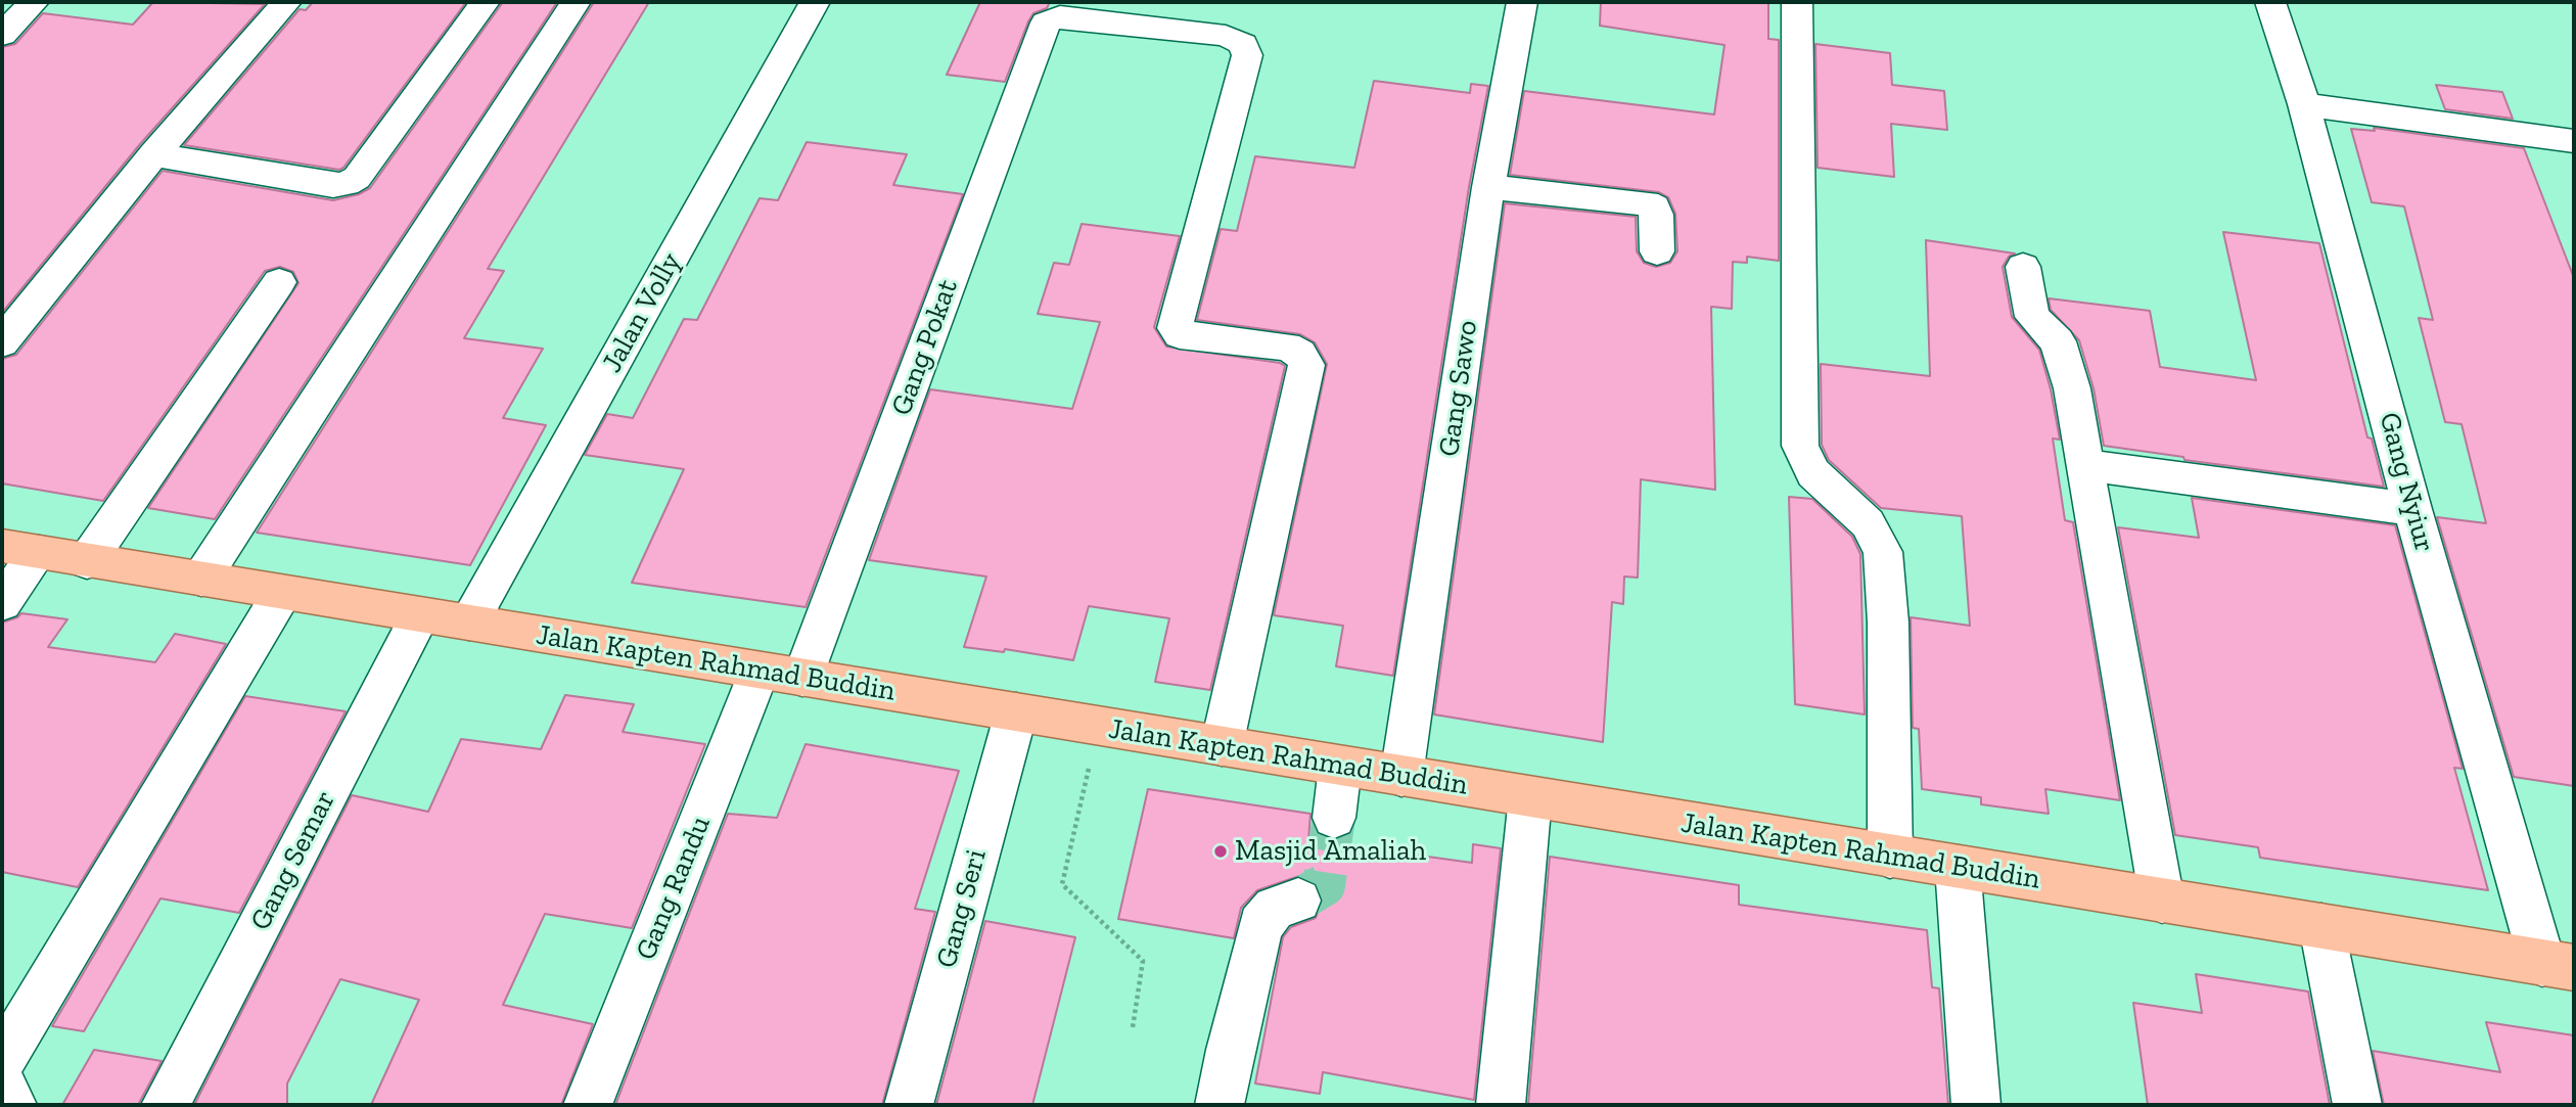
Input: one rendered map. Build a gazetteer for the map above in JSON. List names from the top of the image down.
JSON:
{
  "streets": {
    "main road": ["Jalan Kapten Rahmad Buddin"],
    "street": [
      "Jalan Volly",
      "Gang Pokat",
      "Gang Sawo",
      "Gang Nyiur",
      "Gang Semar",
      "Gang Randu",
      "Gang Seri"
    ]
  },
  "crossings": [
    ["Jalan Volly", "Jalan Kapten Rahmad Buddin"],
    ["Gang Pokat", "Jalan Kapten Rahmad Buddin"],
    ["Gang Sawo", "Jalan Kapten Rahmad Buddin"],
    ["Gang Nyiur", "Jalan Kapten Rahmad Buddin"],
    ["Jalan Kapten Rahmad Buddin", "Gang Semar"],
    ["Jalan Kapten Rahmad Buddin", "Gang Randu"],
    ["Jalan Kapten Rahmad Buddin", "Gang Seri"]
  ],
  "places": ["Masjid Amaliah"]
}
